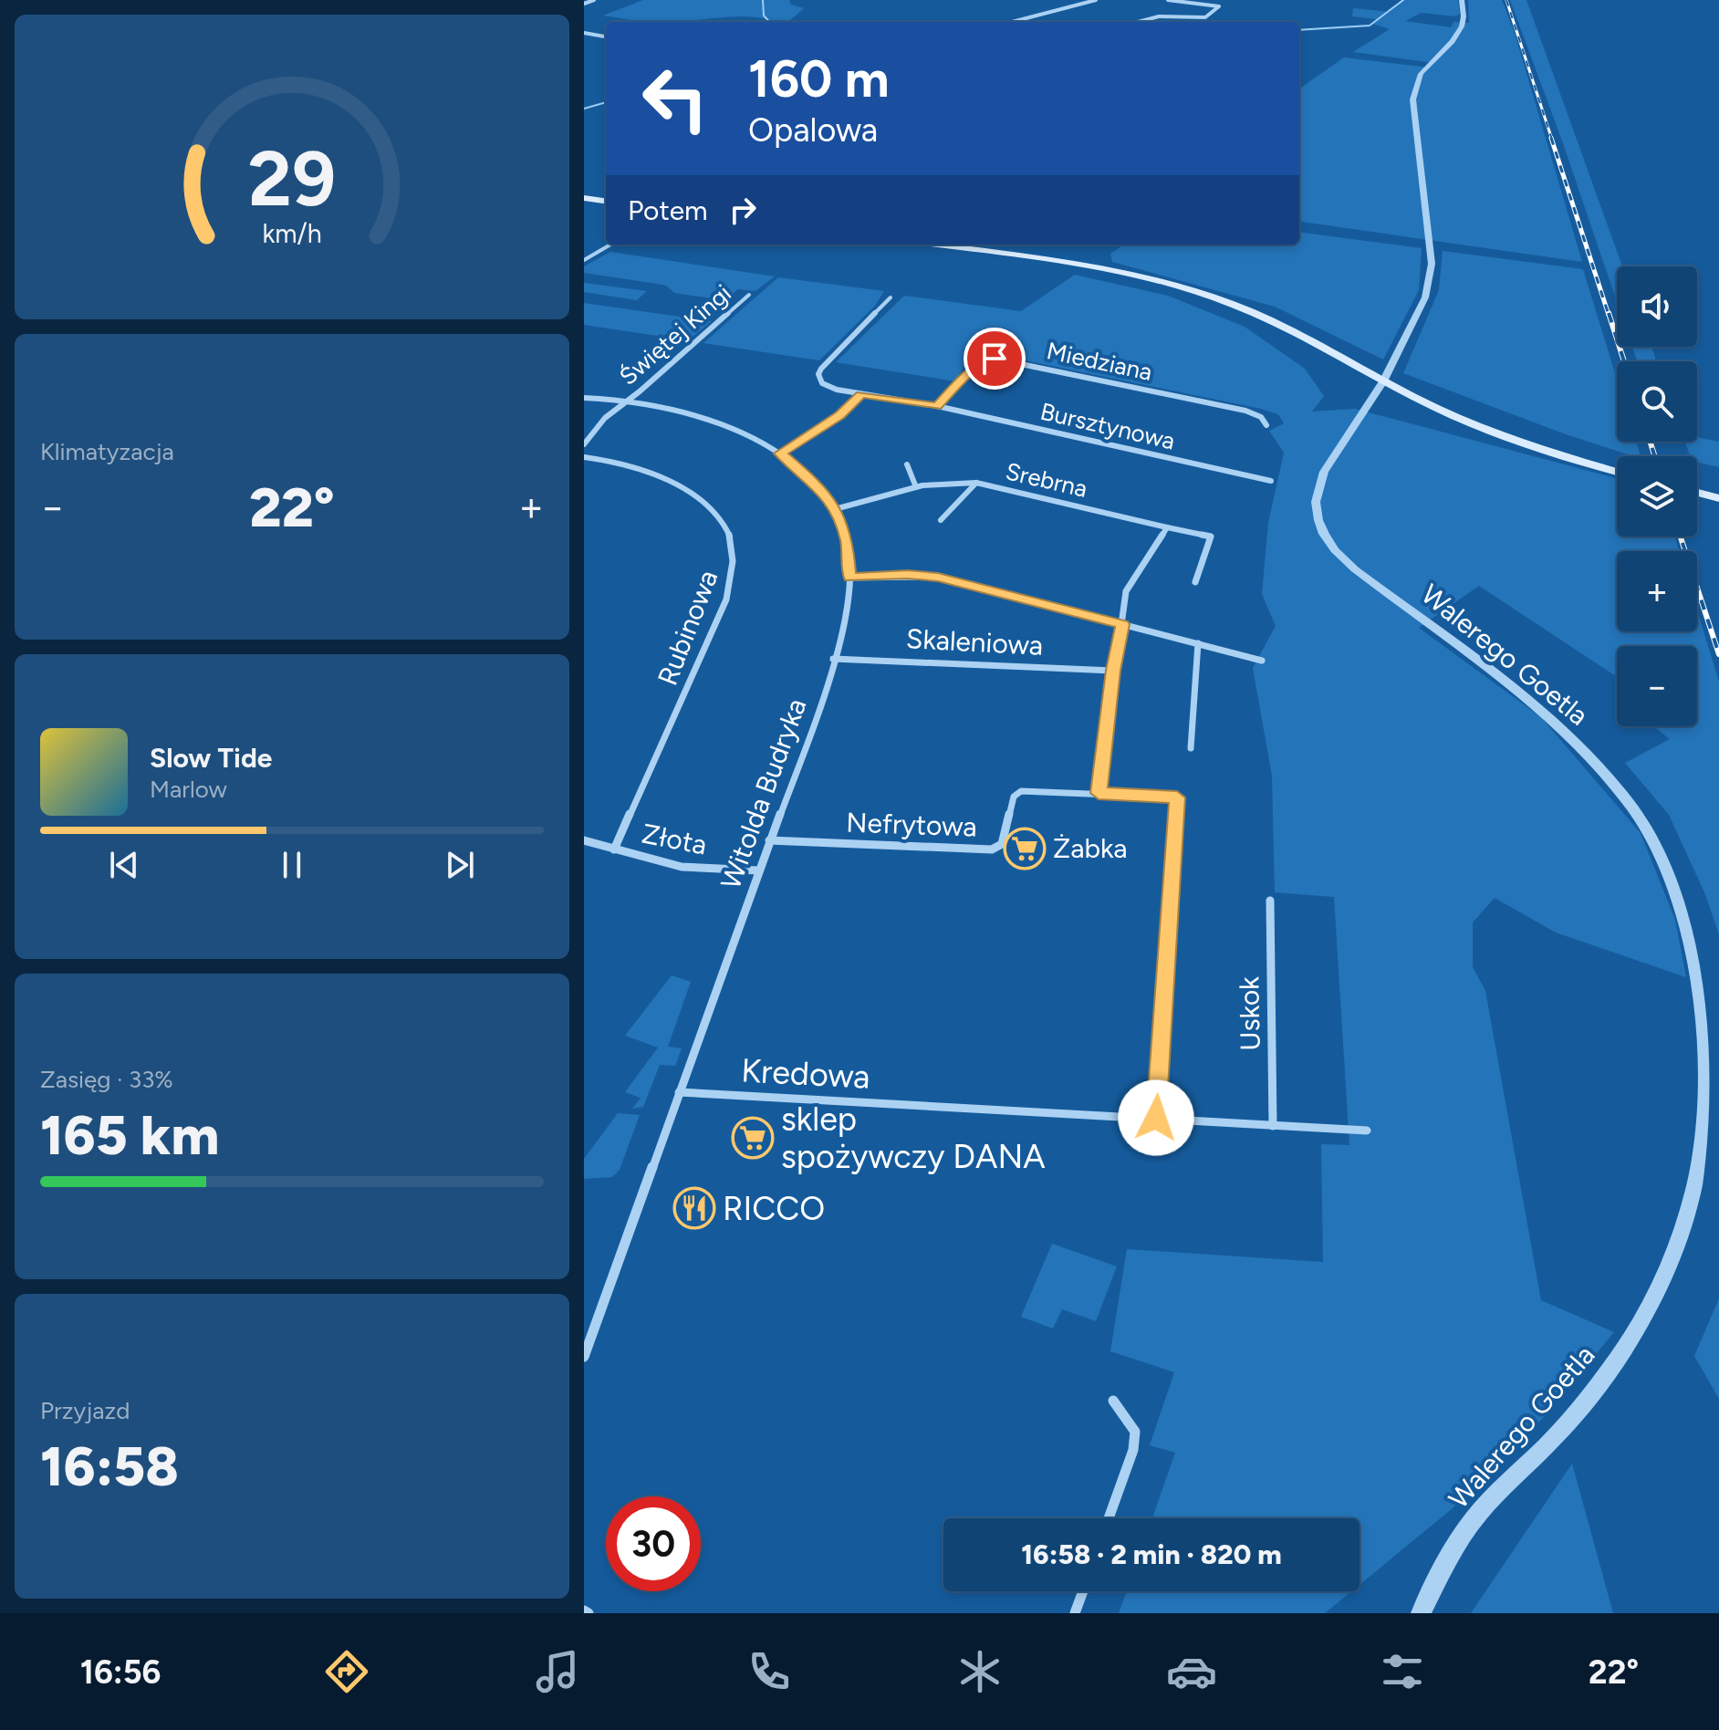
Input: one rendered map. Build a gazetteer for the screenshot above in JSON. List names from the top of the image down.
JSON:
{
  "streets": {
    "street": [
      "Świętej Kingi",
      "Miedziana",
      "Bursztynowa",
      "Srebrna",
      "Rubinowa",
      "Skaleniowa",
      "Walerego Goetla",
      "Witolda Budryka",
      "Nefrytowa",
      "Złota",
      "Uskok",
      "Kredowa"
    ]
  },
  "crossings": [
    ["Świętej Kingi", "Witolda Budryka"],
    ["Miedziana", "Bursztynowa"],
    ["Srebrna", "Witolda Budryka"],
    ["Rubinowa", "Złota"],
    ["Skaleniowa", "Witolda Budryka"],
    ["Witolda Budryka", "Nefrytowa"],
    ["Witolda Budryka", "Złota"],
    ["Witolda Budryka", "Kredowa"],
    ["Uskok", "Kredowa"]
  ],
  "places": {
    "supermarket": ["Żabka", "sklep spożywczy DANA"],
    "restaurant": ["RICCO"]
  },
  "page": {
    "turn": ["160 m", "Opalowa"],
    "then": "Potem",
    "map_buttons": ["+", "−"],
    "tile": [
      "Klimatyzacja",
      ["Zasięg · 33%", "165 km"],
      ["Przyjazd", "16:58"]
    ],
    "heat": ["−", "22°", "+"],
    "song": ["Slow Tide", "Marlow"],
    "limit": "30",
    "trip": "16:58 · 2 min · 820 m",
    "tabs": ["16:56", "22°"],
    "gauge": ["29", "km/h"]
  }
}
